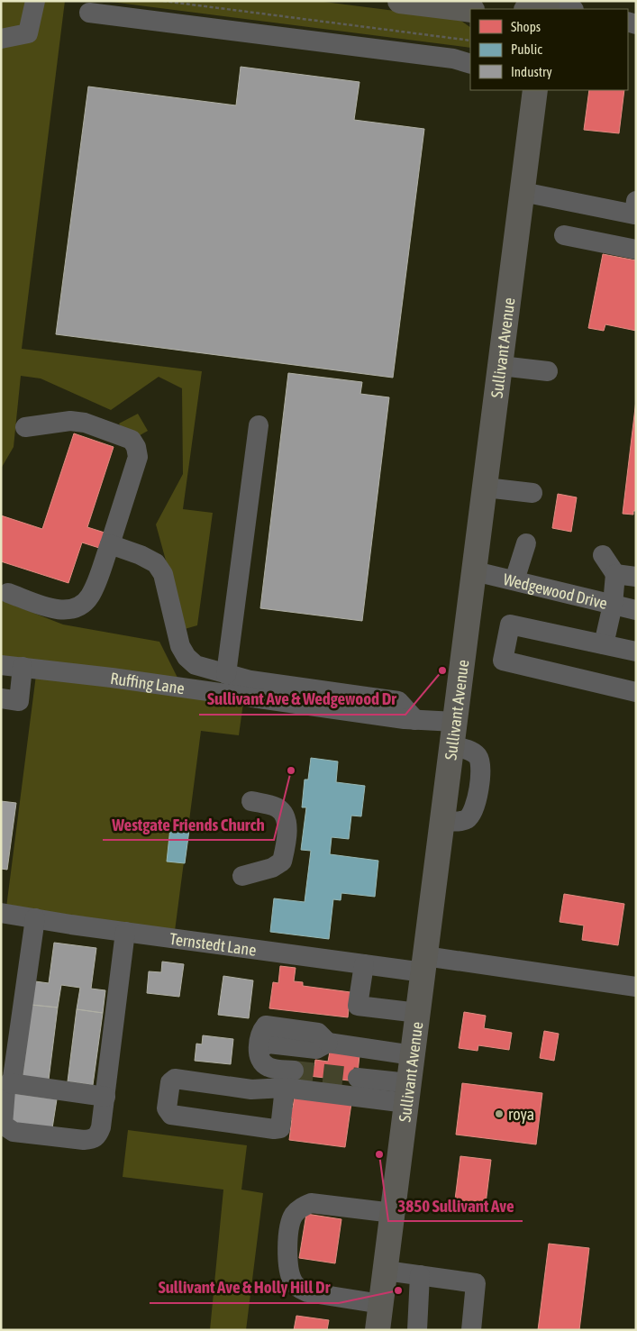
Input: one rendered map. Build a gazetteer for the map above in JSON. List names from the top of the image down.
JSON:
{
  "streets": {
    "main road": ["Sullivant Avenue"],
    "street": ["Wedgewood Drive", "Ruffing Lane", "Ternstedt Lane"]
  },
  "crossings": [
    ["Sullivant Avenue", "Wedgewood Drive"],
    ["Sullivant Avenue", "Ruffing Lane"],
    ["Sullivant Avenue", "Ternstedt Lane"]
  ],
  "places": [
    "Sullivant Ave & Wedgewood Dr",
    "Westgate Friends Church",
    "roya",
    "3850 Sullivant Ave",
    "Sullivant Ave & Holly Hill Dr"
  ],
  "legend": ["Shops", "Public", "Industry"]
}
